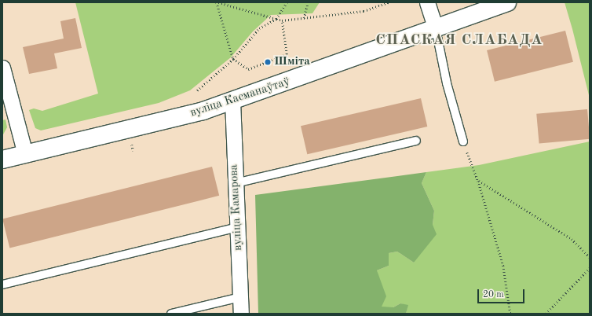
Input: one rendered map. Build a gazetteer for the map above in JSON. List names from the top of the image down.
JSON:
{
  "streets": {
    "main road": ["вуліца Касманаўтаў"],
    "street": ["вуліца Камарова"]
  },
  "crossings": [
    ["вуліца Касманаўтаў", "вуліца Камарова"]
  ],
  "districts": ["СПАСКАЯ СЛАБАДА"],
  "places": ["Шміта"],
  "scale_bar": "20 m"
}
